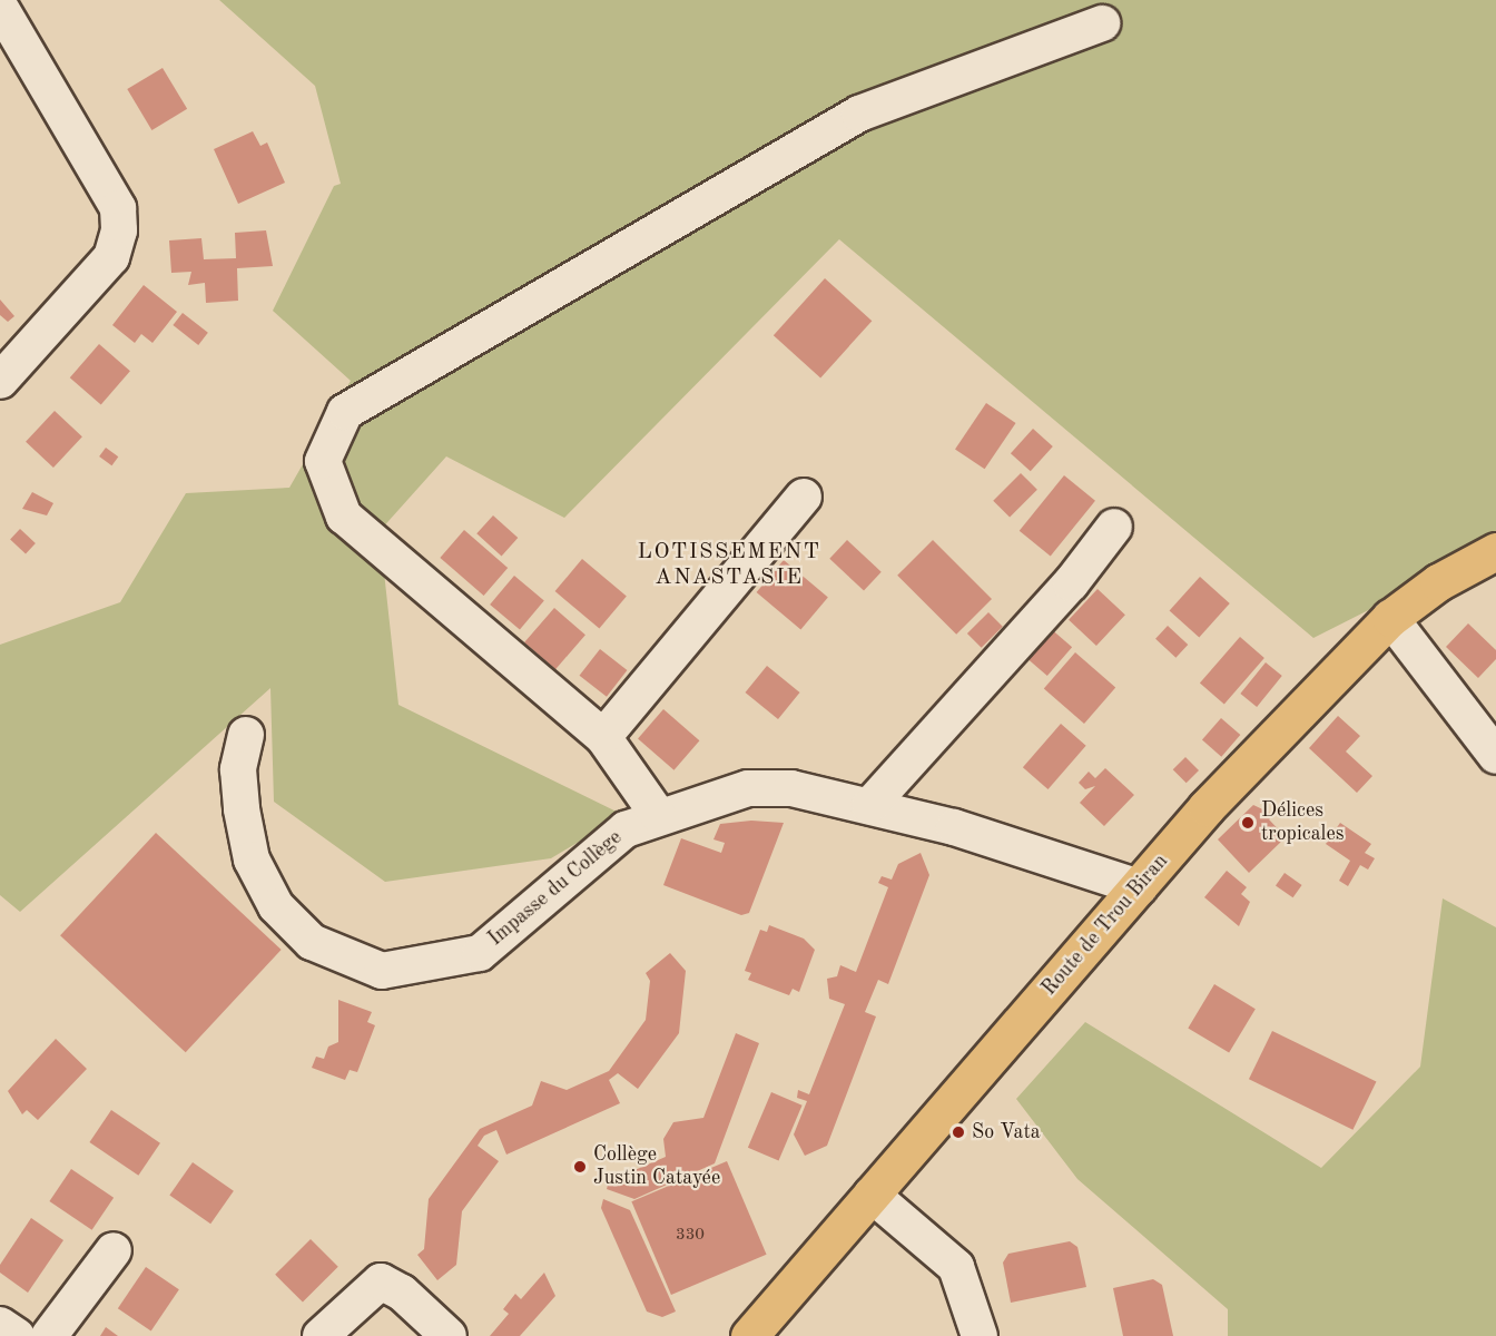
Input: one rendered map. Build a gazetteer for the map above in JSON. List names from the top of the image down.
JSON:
{
  "streets": {
    "main road": ["Route de Trou Biran"],
    "street": ["Impasse du Collège"]
  },
  "crossings": [
    ["Impasse du Collège", "Route de Trou Biran"]
  ],
  "districts": ["LOTISSEMENT ANASTASIE"],
  "places": ["Délices tropicales", "So Vata", "Collège Justin Catayée"],
  "house_numbers": ["330"]
}
